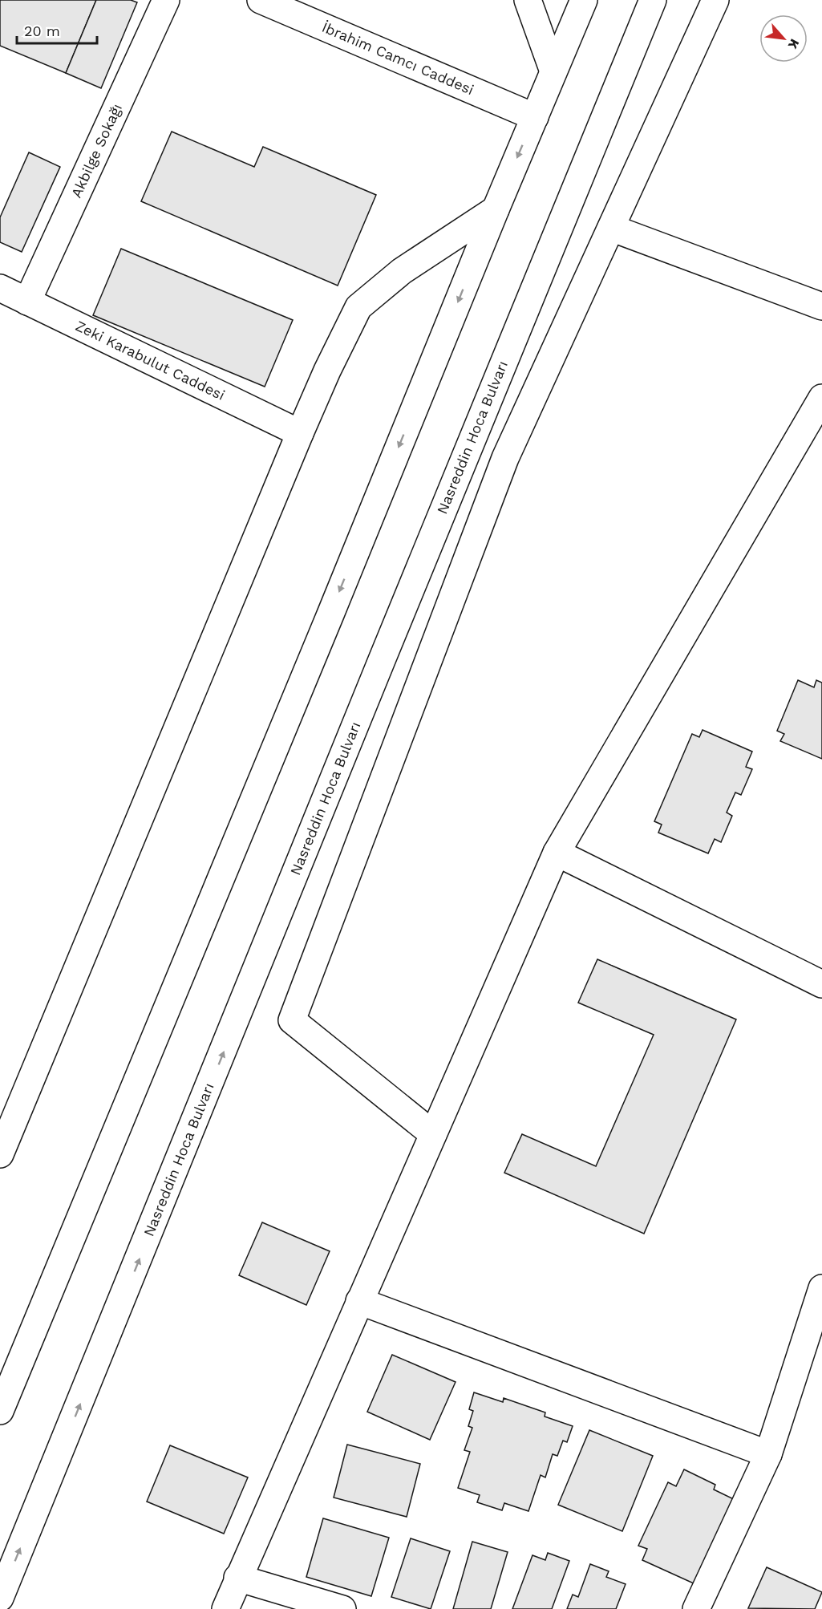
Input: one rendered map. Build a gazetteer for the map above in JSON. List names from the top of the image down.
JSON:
{
  "streets": {
    "main road": [
      "İbrahim Camcı Caddesi",
      "Akbilge Sokağı",
      "Zeki Karabulut Caddesi",
      "Nasreddin Hoca Bulvarı"
    ]
  },
  "crossings": [
    ["Akbilge Sokağı", "Zeki Karabulut Caddesi"]
  ],
  "scale_bar": "20 m",
  "north": "bottom right"
}
